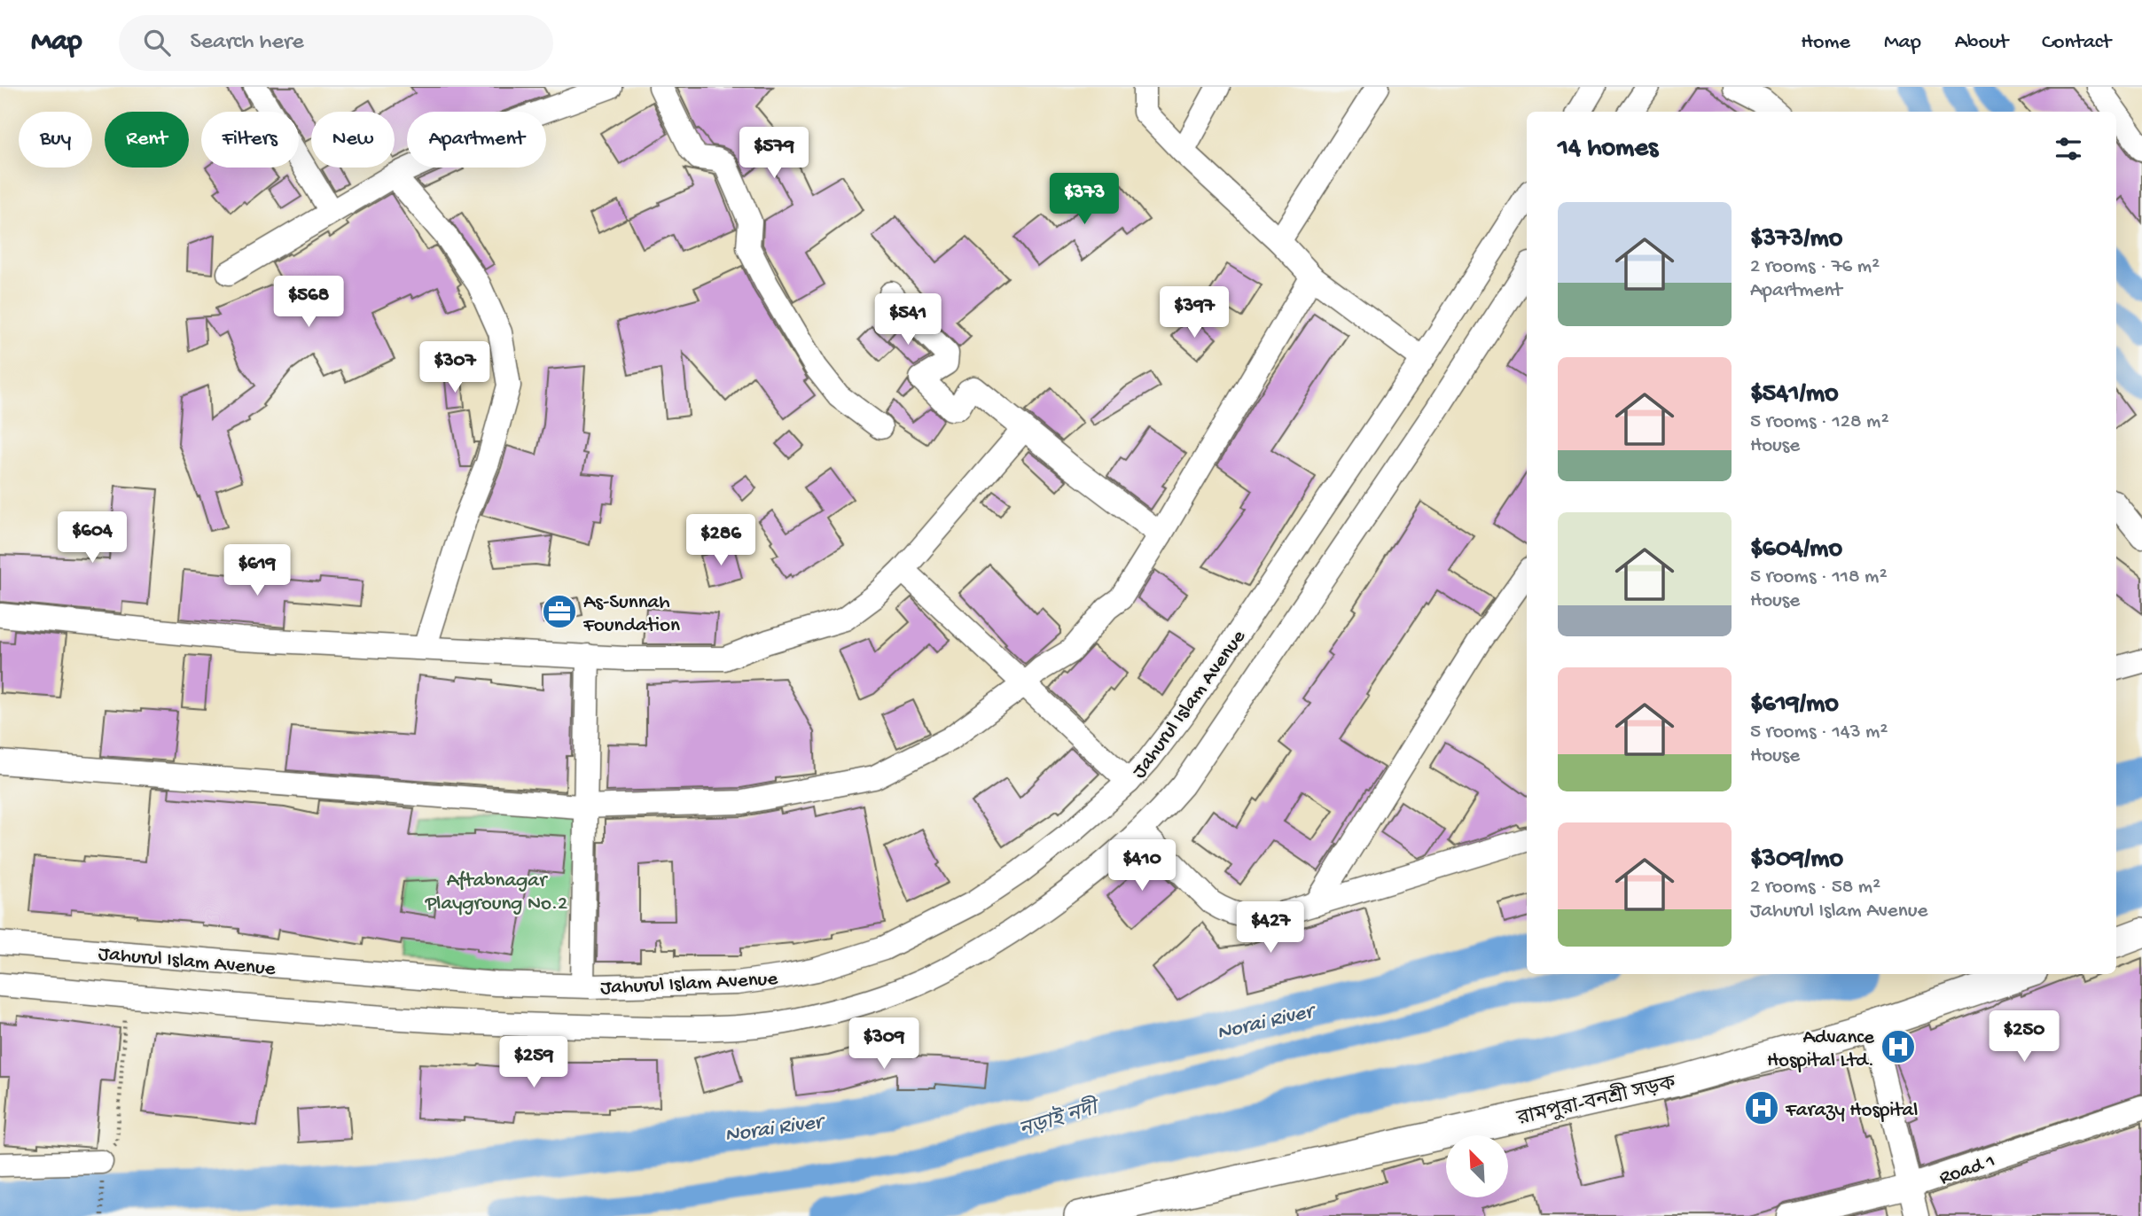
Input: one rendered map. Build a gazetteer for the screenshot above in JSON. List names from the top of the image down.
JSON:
{
  "streets": {
    "main road": ["রামপুরা-বনশ্রী সড়ক"],
    "street": ["Jahurul Islam Avenue", "Road 1"]
  },
  "water": ["Norai River", "নড়াই নদী"],
  "parks": ["Aftabnagar Playgroung No.2"],
  "places": {
    "office": ["As-Sunnah Foundation"],
    "hospital": ["Advance Hospital Ltd.", "Farazy Hospital"]
  },
  "north": "top left",
  "page": {
    "header": "Map",
    "search": "Search here",
    "nav": [
      "Home",
      "Map",
      "About",
      "Contact"
    ],
    "chip": [
      "Buy",
      "Rent",
      "Filters",
      "New",
      "Apartment"
    ],
    "heading": "14 homes",
    "price": [
      "$579",
      "$373",
      "$568",
      "$397",
      "$541",
      "$307",
      "$604",
      "$286",
      "$619",
      "$410",
      "$427",
      "$250",
      "$309",
      "$259"
    ],
    "list": [
      {
        "name": "$373/mo",
        "note": "2 rooms · 76 m² · Apartment"
      },
      {
        "name": "$541/mo",
        "note": "5 rooms · 128 m² · House"
      },
      {
        "name": "$604/mo",
        "note": "5 rooms · 118 m² · House"
      },
      {
        "name": "$619/mo",
        "note": "5 rooms · 143 m² · House"
      },
      {
        "name": "$309/mo",
        "note": "2 rooms · 58 m² · Jahurul Islam Avenue"
      }
    ]
  }
}
